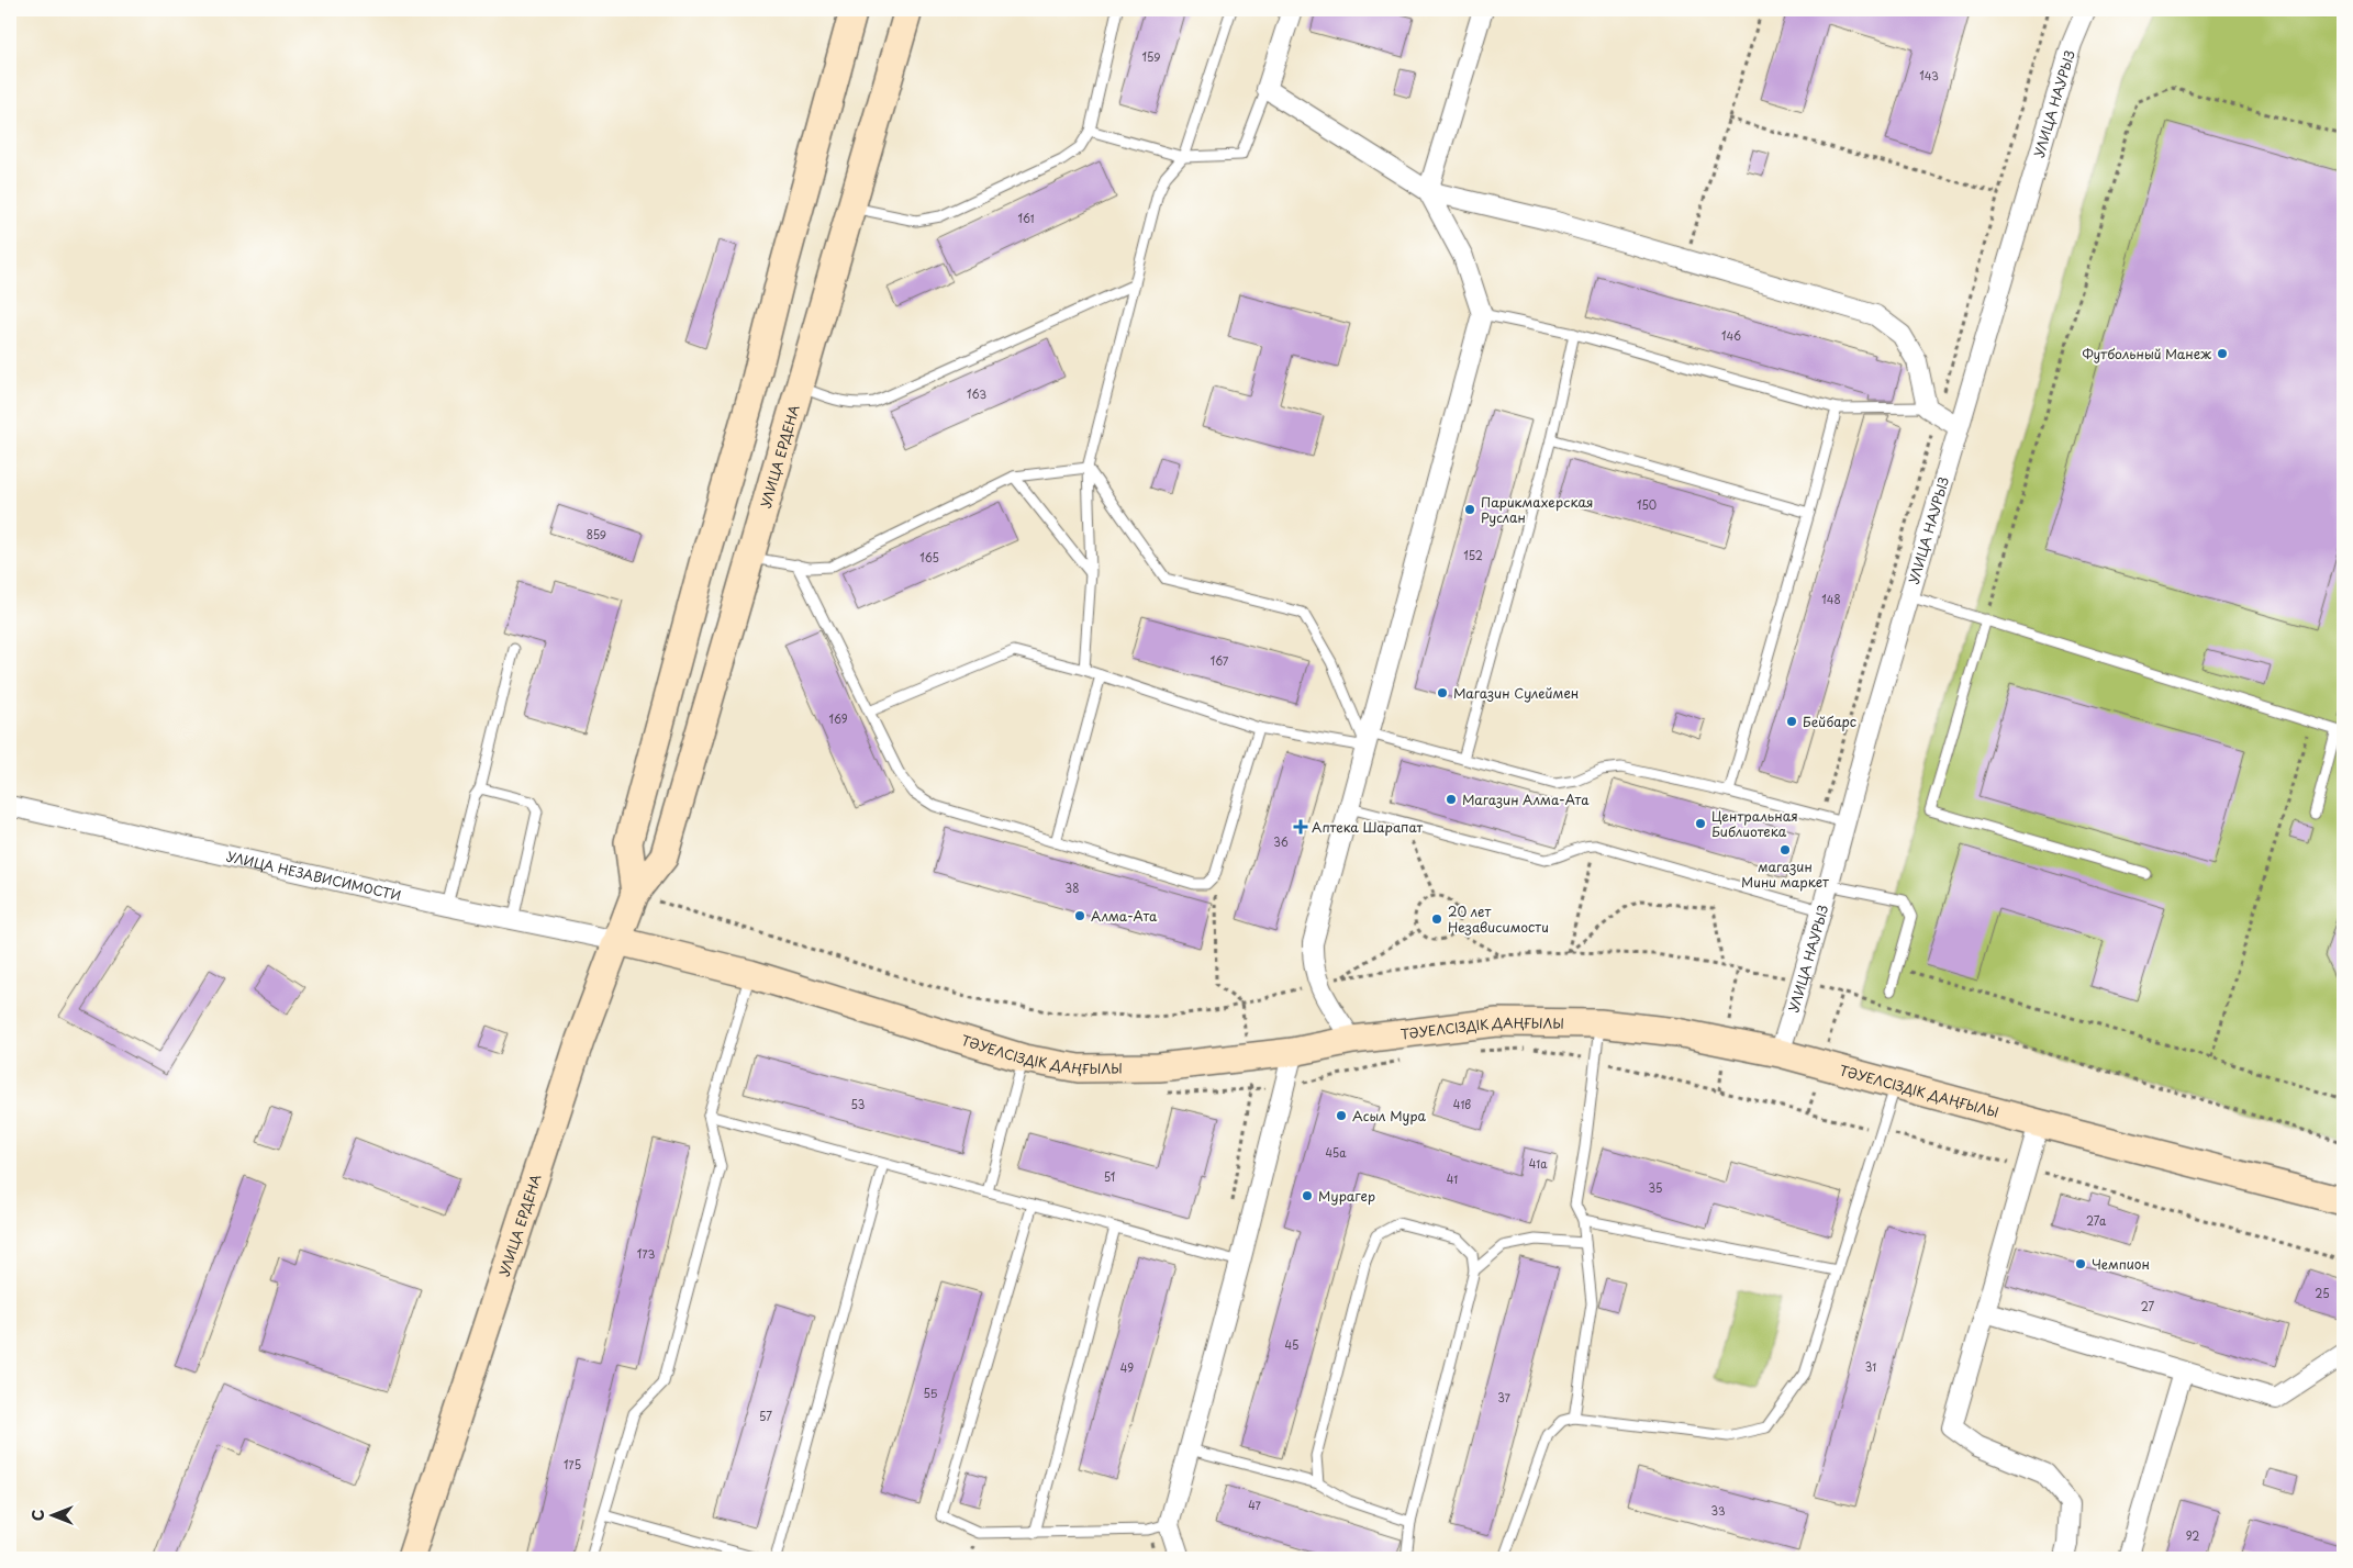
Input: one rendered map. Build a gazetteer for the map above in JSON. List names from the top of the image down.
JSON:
{
  "streets": {
    "street": [
      "УЛИЦА НАУРЫЗ",
      "УЛИЦА ЕРДЕНА",
      "УЛИЦА НЕЗАВИСИМОСТИ",
      "ТӘУЕЛСІЗДІК ДАҢҒЫЛЫ"
    ]
  },
  "crossings": [
    ["УЛИЦА НАУРЫЗ", "ТӘУЕЛСІЗДІК ДАҢҒЫЛЫ"],
    ["УЛИЦА ЕРДЕНА", "УЛИЦА НЕЗАВИСИМОСТИ"],
    ["УЛИЦА ЕРДЕНА", "ТӘУЕЛСІЗДІК ДАҢҒЫЛЫ"],
    ["УЛИЦА НЕЗАВИСИМОСТИ", "ТӘУЕЛСІЗДІК ДАҢҒЫЛЫ"]
  ],
  "places": {
    "other": [
      "Футбольный Манеж",
      "Парикмахерская Руслан",
      "Магазин Сулеймен",
      "Бейбарс",
      "Магазин Алма-Ата",
      "Центральная Библиотека",
      "магазин Мини маркет",
      "Алма-Ата",
      "20 лет Независимости",
      "Асыл Мура",
      "Мурагер",
      "Чемпион"
    ],
    "health": ["Аптека Шарапат"]
  },
  "house_numbers": [
    "159",
    "143",
    "161",
    "146",
    "163",
    "150",
    "859",
    "152",
    "165",
    "148",
    "167",
    "169",
    "36",
    "38",
    "53",
    "41в",
    "45а",
    "41а",
    "51",
    "41",
    "35",
    "27а",
    "173",
    "25",
    "27",
    "45",
    "31",
    "49",
    "55",
    "37",
    "57",
    "175",
    "47",
    "33",
    "92"
  ],
  "north": "left"
}
